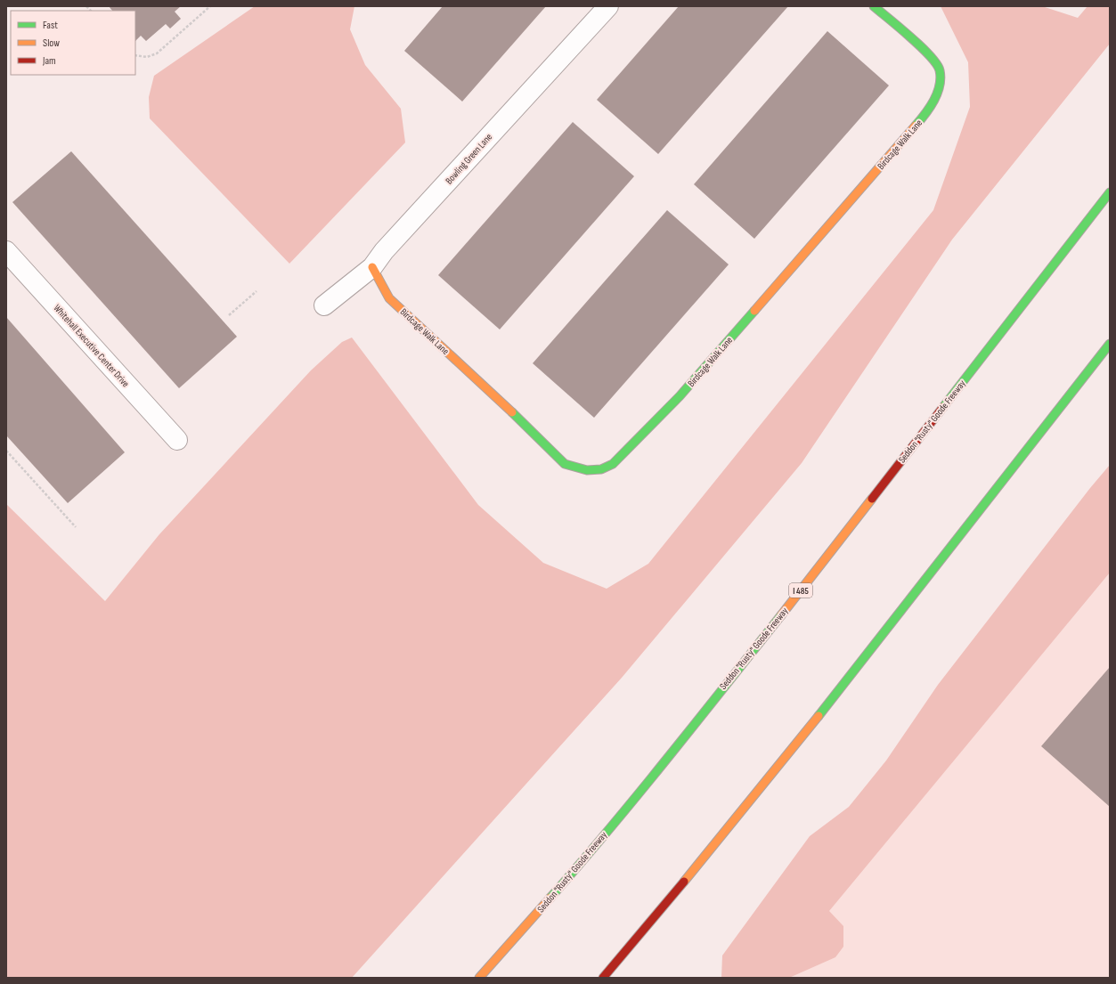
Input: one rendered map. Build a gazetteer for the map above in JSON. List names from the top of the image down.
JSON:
{
  "streets": {
    "main road": ["Birdcage Walk Lane", "Seddon \"Rusty\" Goode Freeway", "I 485"],
    "street": ["Bowling Green Lane", "Whitehall Executive Center Drive"]
  },
  "crossings": [
    ["Birdcage Walk Lane", "Bowling Green Lane"]
  ],
  "legend": ["Fast", "Slow", "Jam"]
}
